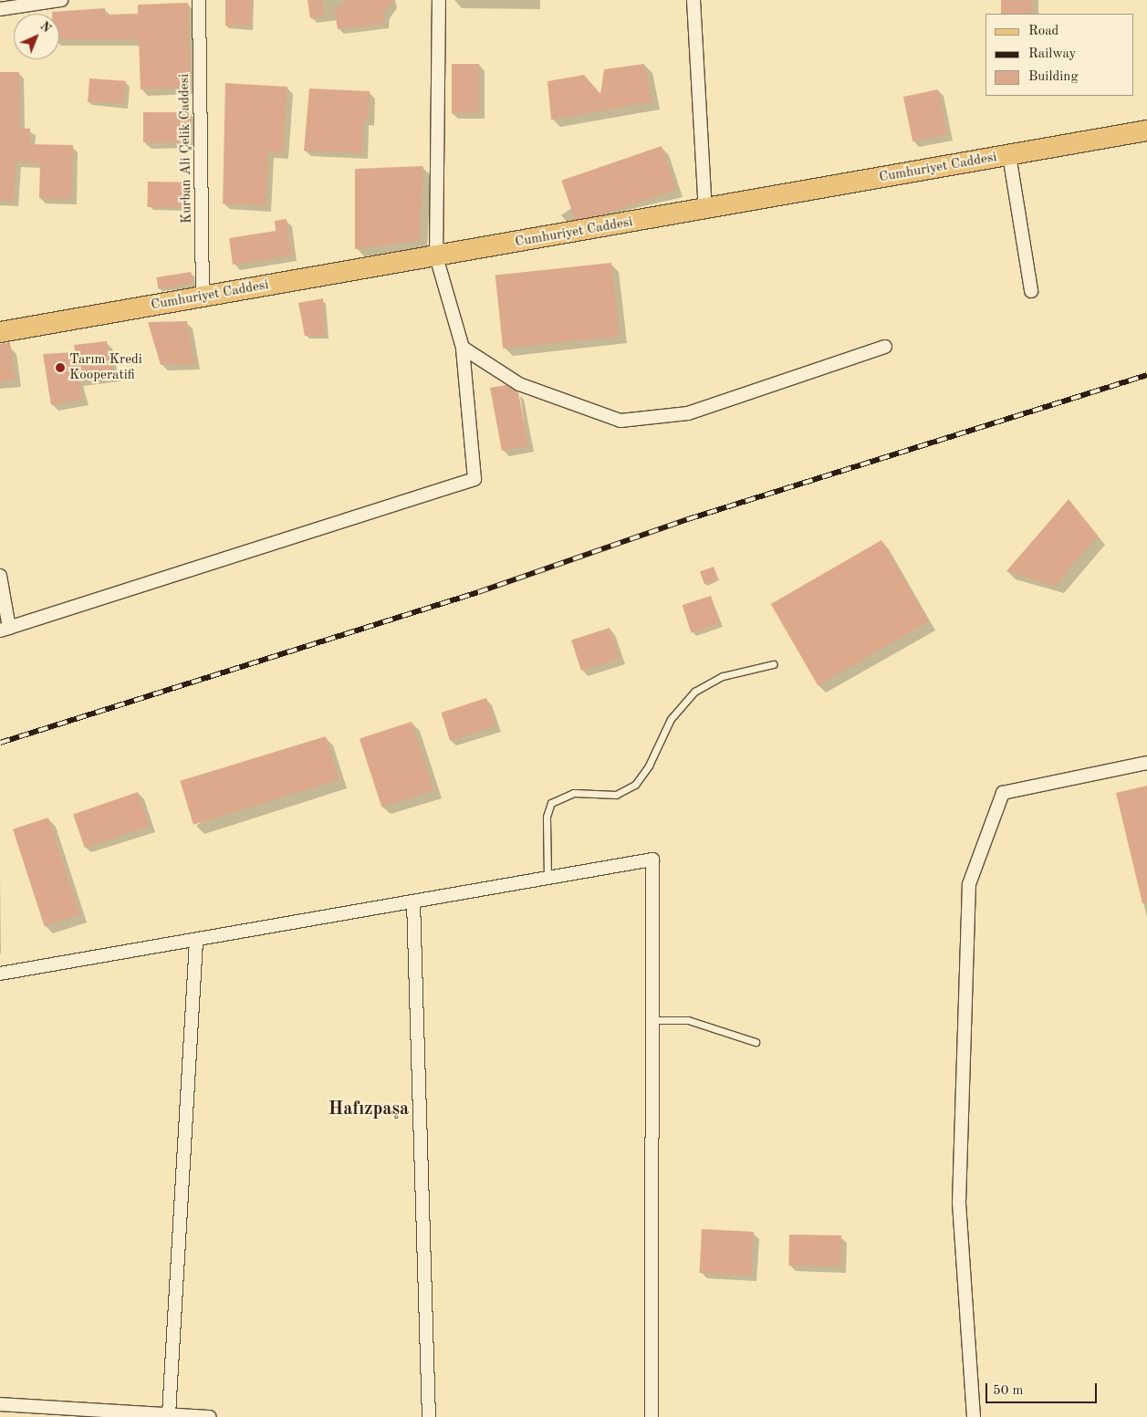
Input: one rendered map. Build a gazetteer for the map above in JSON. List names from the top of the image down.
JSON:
{
  "streets": {
    "main road": ["Cumhuriyet Caddesi"],
    "street": ["Kurban Ali Çelik Caddesi"]
  },
  "crossings": [
    ["Kurban Ali Çelik Caddesi", "Cumhuriyet Caddesi"]
  ],
  "districts": ["Hafızpaşa"],
  "places": ["Tarım Kredi Kooperatifi"],
  "legend": ["Road", "Railway", "Building"],
  "scale_bar": "50 m",
  "north": "top right"
}
